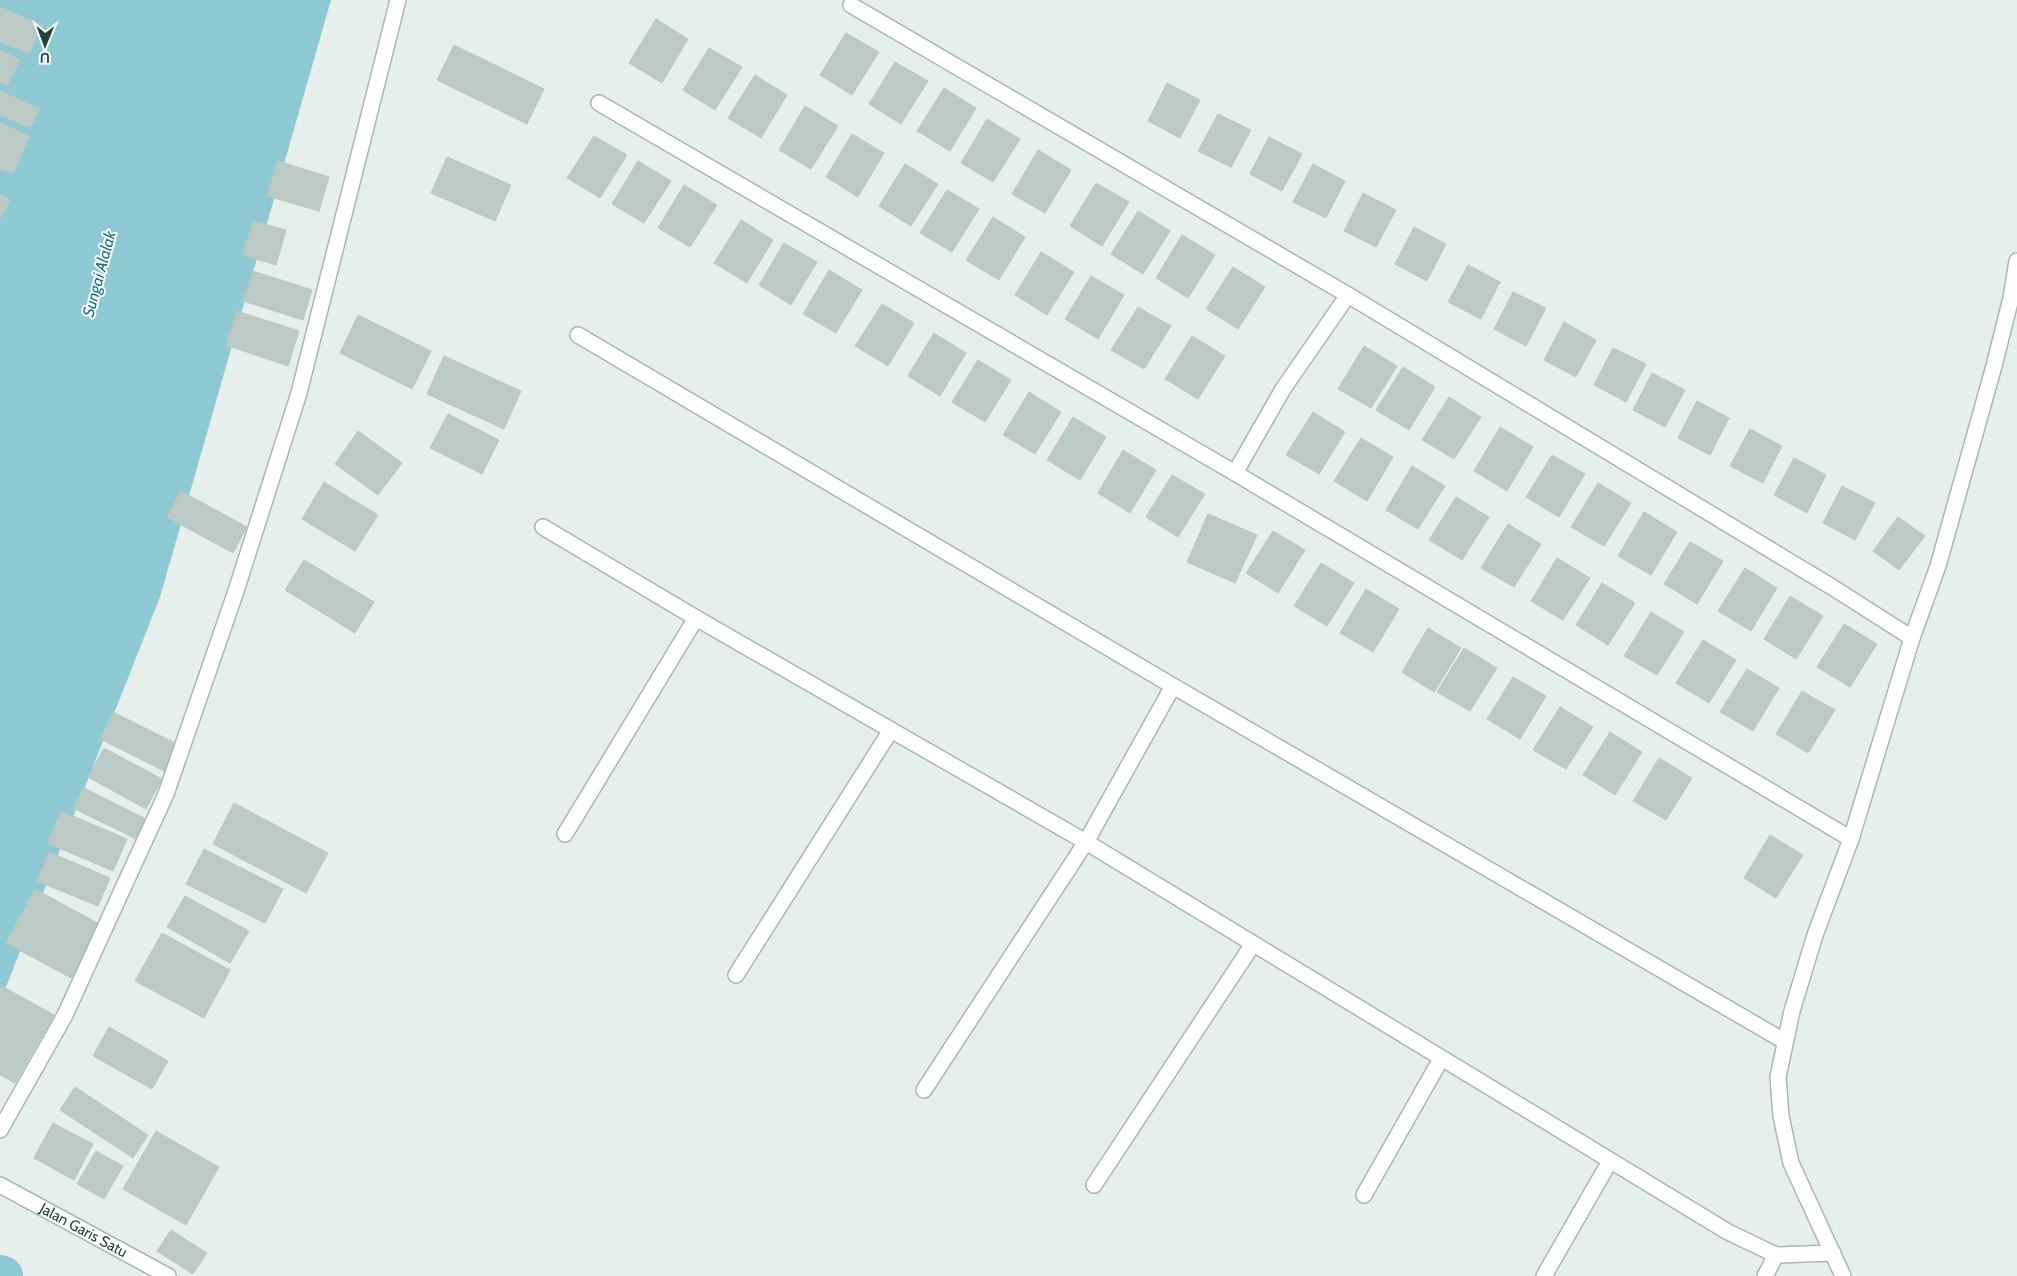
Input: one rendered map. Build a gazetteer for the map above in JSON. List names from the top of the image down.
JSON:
{
  "streets": {
    "street": ["Jalan Garis Satu"]
  },
  "water": ["Sungai Alalak"],
  "north": "bottom"
}
